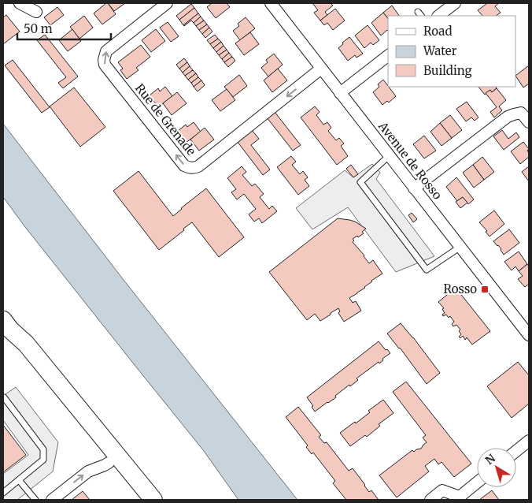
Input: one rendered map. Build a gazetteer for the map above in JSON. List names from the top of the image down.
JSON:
{
  "streets": {
    "street": ["Rue de Grenade", "Avenue de Rosso"]
  },
  "crossings": [
    ["Rue de Grenade", "Avenue de Rosso"]
  ],
  "places": {
    "transit": ["Rosso"]
  },
  "legend": ["Road", "Water", "Building"],
  "scale_bar": "50 m",
  "north": "top left"
}
